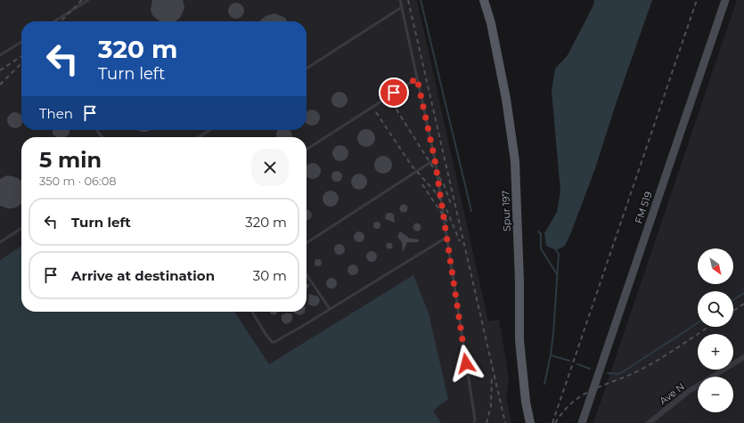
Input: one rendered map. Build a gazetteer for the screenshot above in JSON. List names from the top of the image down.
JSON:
{
  "streets": {
    "main road": ["FM 519", "Spur 197"],
    "street": ["Ave N"]
  },
  "north": "bottom right",
  "page": {
    "turn": ["320 m", "Turn left"],
    "then": "Then",
    "heading": ["5 min", "350 m · 06:08"],
    "list": [
      {
        "name": "Turn left",
        "value": "320 m"
      },
      {
        "name": "Arrive at destination",
        "value": "30 m"
      }
    ],
    "map_buttons": ["+", "−"]
  }
}
